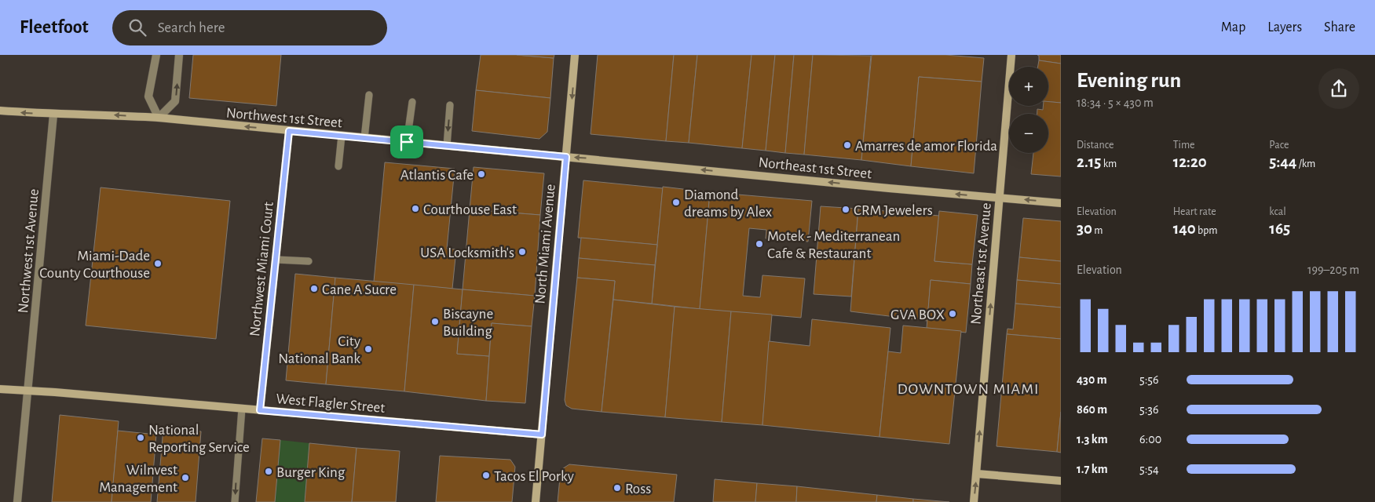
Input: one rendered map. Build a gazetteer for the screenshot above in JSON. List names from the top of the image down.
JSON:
{
  "streets": {
    "main road": [
      "Northwest 1st Street",
      "Northeast 1st Street",
      "North Miami Avenue",
      "Northeast 1st Avenue",
      "West Flagler Street"
    ],
    "street": ["Northwest 1st Avenue", "Northwest Miami Court"]
  },
  "crossings": [
    ["Northwest 1st Street", "Northeast 1st Street"],
    ["Northwest 1st Street", "North Miami Avenue"],
    ["Northwest 1st Street", "Northwest 1st Avenue"],
    ["Northwest 1st Street", "Northwest Miami Court"],
    ["Northeast 1st Street", "North Miami Avenue"],
    ["Northeast 1st Street", "Northeast 1st Avenue"],
    ["North Miami Avenue", "West Flagler Street"],
    ["Northwest 1st Avenue", "West Flagler Street"],
    ["Northwest Miami Court", "West Flagler Street"]
  ],
  "one_way": ["Northwest 1st Street", "Northeast 1st Street", "Northeast 1st Avenue"],
  "districts": ["DOWNTOWN MIAMI"],
  "places": [
    "Amarres de amor Florida",
    "Atlantis Cafe",
    "Diamond dreams by Alex",
    "Courthouse East",
    "CRM Jewelers",
    "Motek - Mediterranean Cafe & Restaurant",
    "USA Locksmith's",
    "Miami-Dade County Courthouse",
    "Cane A Sucre",
    "GVA BOX",
    "Biscayne Building",
    "City National Bank",
    "National Reporting Service",
    "Burger King",
    "Tacos El Porky",
    "Wilnvest Management",
    "Ross"
  ],
  "page": {
    "header": "Fleetfoot",
    "search": "Search here",
    "nav": ["Map", "Layers", "Share"],
    "heading": ["Evening run", "18:34 · 5 × 430 m"],
    "map_buttons": ["+", "−"],
    "stats": [
      ["Distance", "2.15 km"],
      ["Time", "12:20"],
      ["Pace", "5:44 /km"],
      ["Elevation", "30 m"],
      ["Heart rate", "140 bpm"],
      ["kcal", "165"]
    ],
    "chart": ["Elevation", "199–205 m"],
    "list": [
      {
        "name": "430 m",
        "note": "5:56"
      },
      {
        "name": "860 m",
        "note": "5:36"
      },
      {
        "name": "1.3 km",
        "note": "6:00"
      },
      {
        "name": "1.7 km",
        "note": "5:54"
      }
    ]
  }
}
